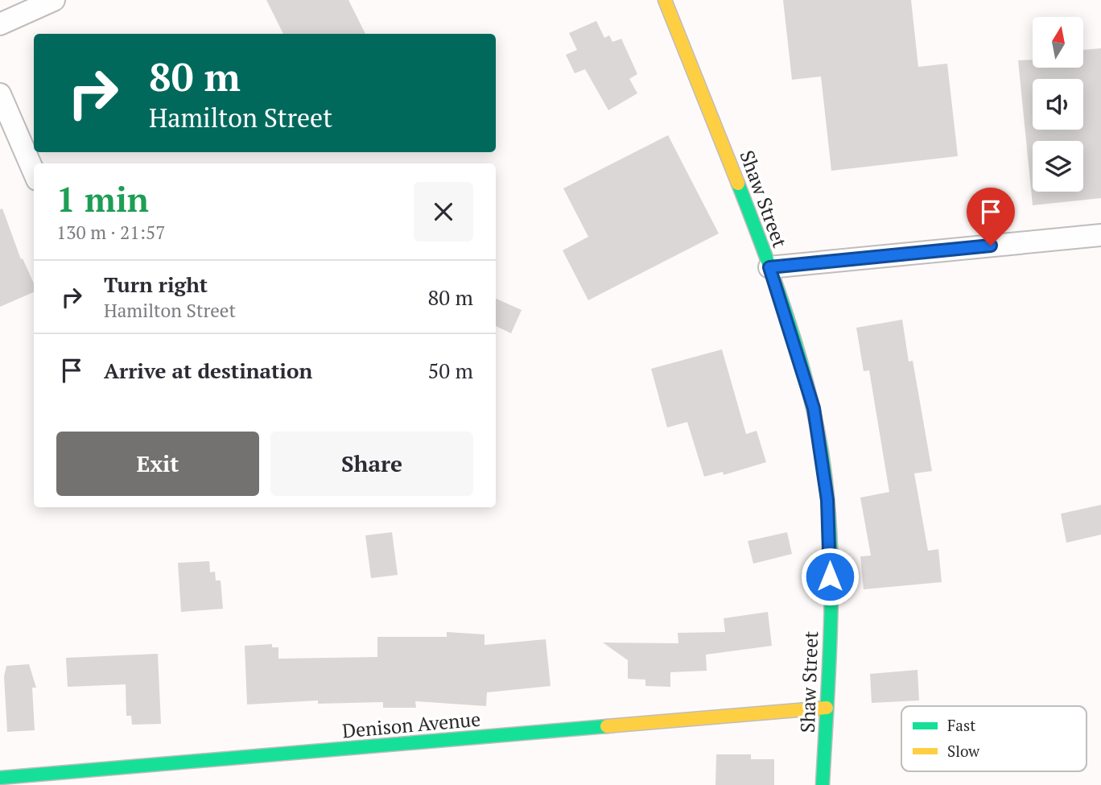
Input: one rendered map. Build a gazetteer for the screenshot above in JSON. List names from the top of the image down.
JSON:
{
  "streets": {
    "street": ["Shaw Street", "Denison Avenue"]
  },
  "crossings": [
    ["Shaw Street", "Denison Avenue"]
  ],
  "legend": ["Fast", "Slow"],
  "north": "top",
  "page": {
    "turn": ["80 m", "Hamilton Street"],
    "heading": ["1 min", "130 m · 21:57"],
    "list": [
      {
        "name": "Turn right",
        "note": "Hamilton Street",
        "value": "80 m"
      },
      {
        "name": "Arrive at destination",
        "value": "50 m"
      }
    ],
    "buttons": ["Exit", "Share"]
  }
}
